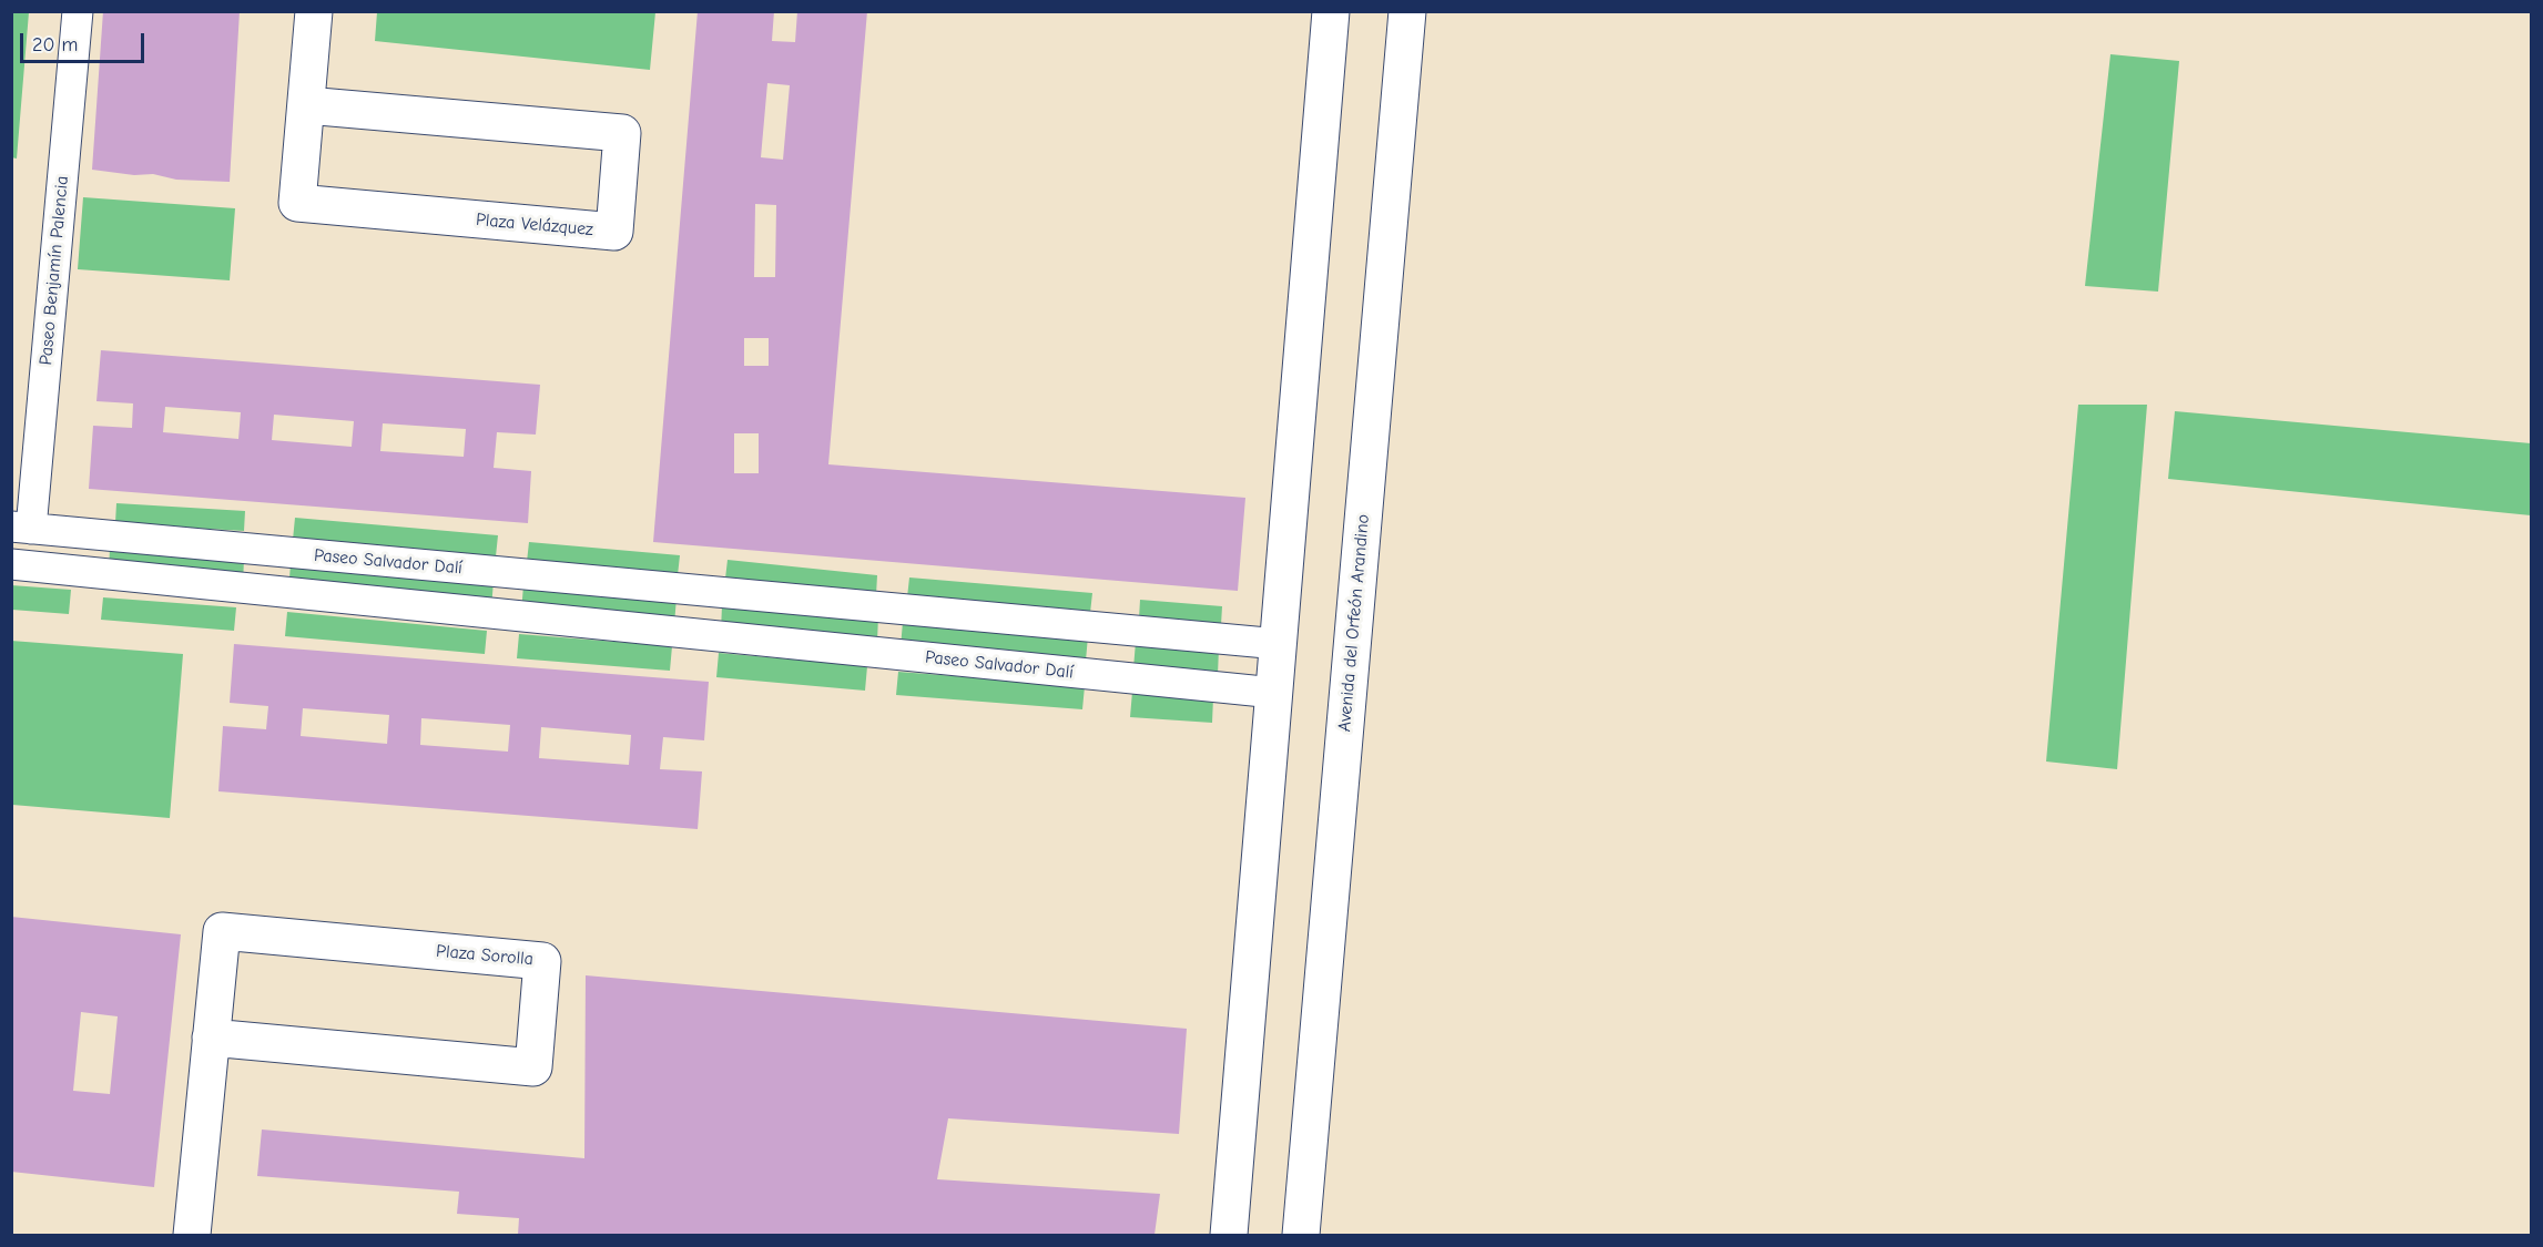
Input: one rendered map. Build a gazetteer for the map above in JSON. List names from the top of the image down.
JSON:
{
  "streets": {
    "street": [
      "Plaza Velázquez",
      "Paseo Benjamín Palencia",
      "Paseo Salvador Dalí",
      "Avenida del Orfeón Arandino",
      "Plaza Sorolla"
    ]
  },
  "crossings": [
    ["Paseo Benjamín Palencia", "Paseo Salvador Dalí"]
  ],
  "scale_bar": "20 m"
}
